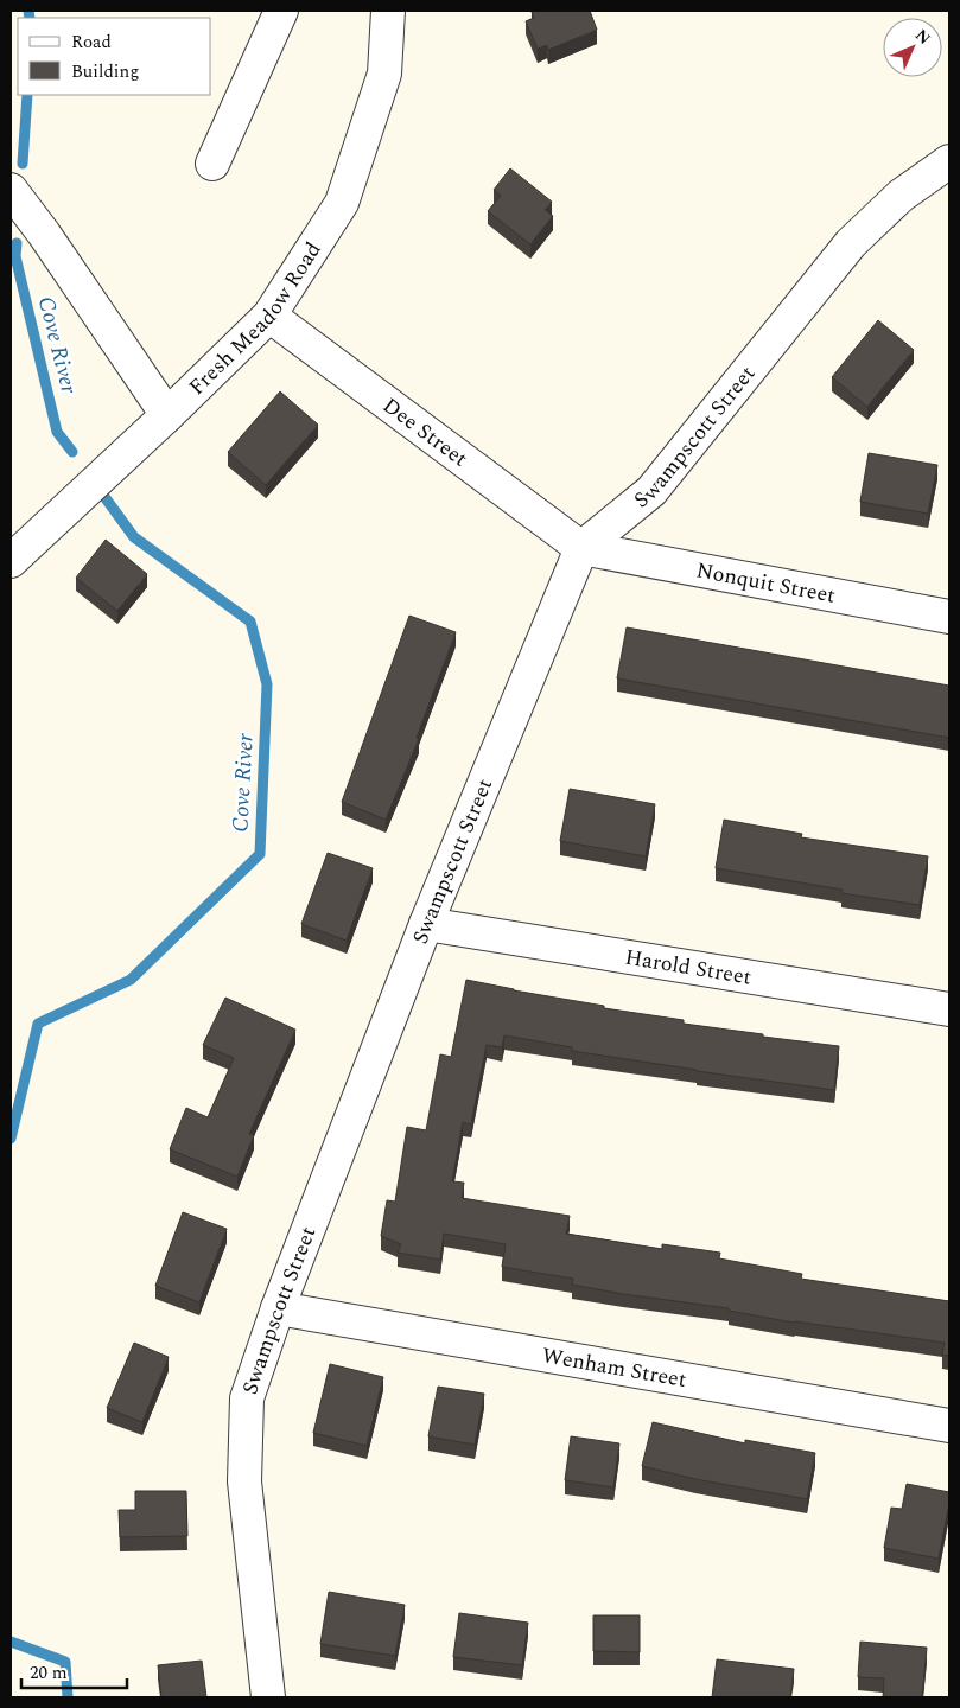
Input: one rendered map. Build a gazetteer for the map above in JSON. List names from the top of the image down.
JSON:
{
  "streets": {
    "street": [
      "Fresh Meadow Road",
      "Dee Street",
      "Swampscott Street",
      "Nonquit Street",
      "Harold Street",
      "Wenham Street"
    ]
  },
  "crossings": [
    ["Fresh Meadow Road", "Dee Street"],
    ["Dee Street", "Swampscott Street"],
    ["Dee Street", "Nonquit Street"],
    ["Swampscott Street", "Nonquit Street"],
    ["Swampscott Street", "Harold Street"],
    ["Swampscott Street", "Wenham Street"]
  ],
  "water": ["Cove River"],
  "legend": ["Road", "Building"],
  "scale_bar": "20 m",
  "north": "top right"
}
